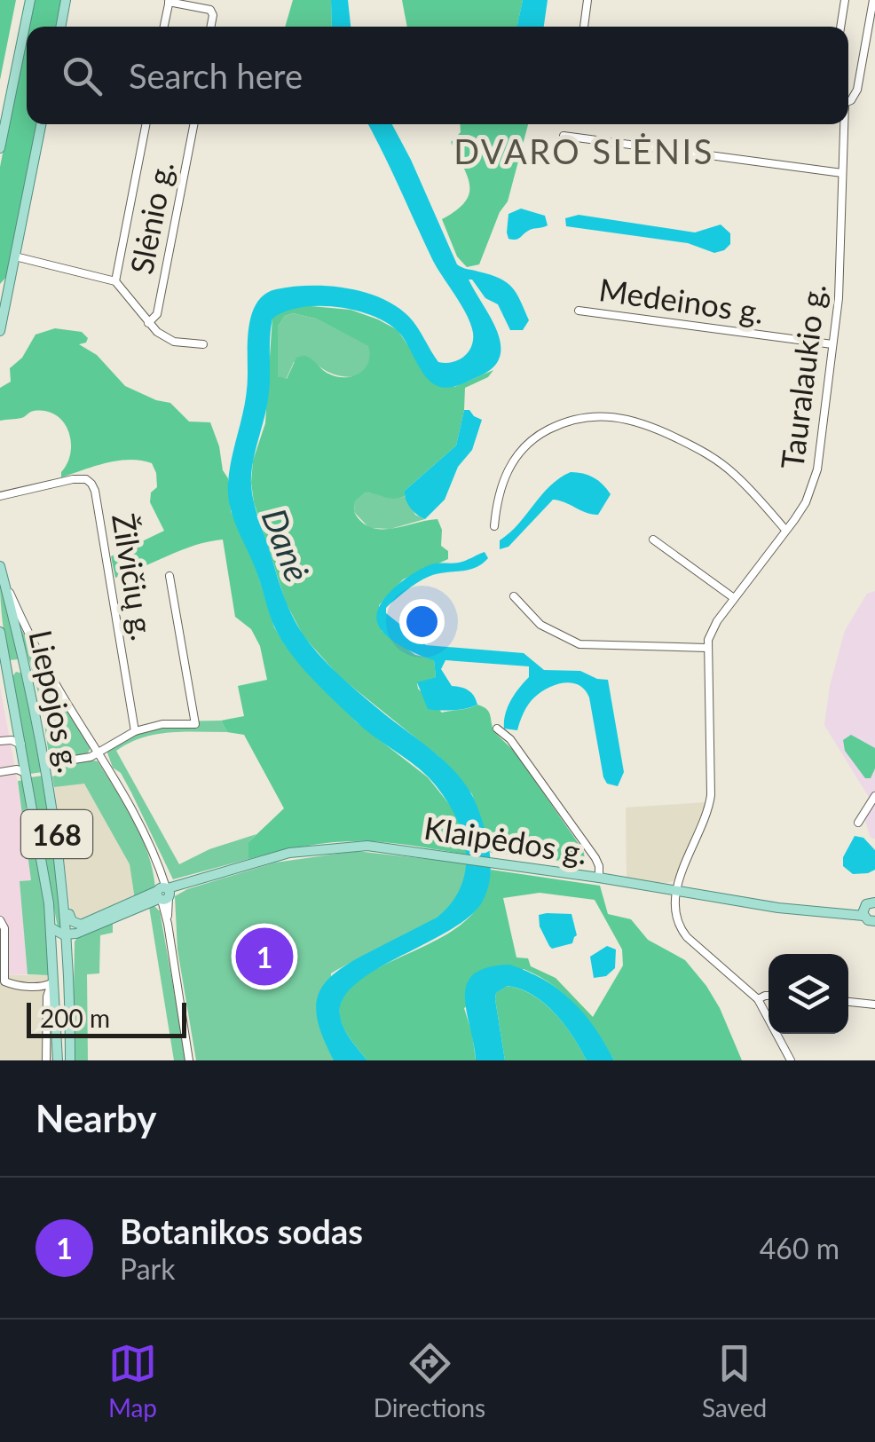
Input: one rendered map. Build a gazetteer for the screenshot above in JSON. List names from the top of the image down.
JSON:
{
  "streets": {
    "main road": ["Liepojos g.", "168", "Klaipėdos g."],
    "street": [
      "Slėnio g.",
      "Medeinos g.",
      "Tauralaukio g.",
      "Žilvičių g."
    ]
  },
  "crossings": [
    ["Medeinos g.", "Tauralaukio g."],
    ["Tauralaukio g.", "Klaipėdos g."],
    ["Liepojos g.", "Klaipėdos g."]
  ],
  "districts": ["DVARO SLĖNIS"],
  "water": ["Danė"],
  "scale_bar": "200 m",
  "page": {
    "search": "Search here",
    "pins": "1",
    "scale": "200 m",
    "heading": "Nearby",
    "list": [
      {
        "mark": "1",
        "name": "Botanikos sodas",
        "note": "Park",
        "value": "460 m"
      }
    ],
    "nav": ["Map", "Directions", "Saved"]
  }
}
